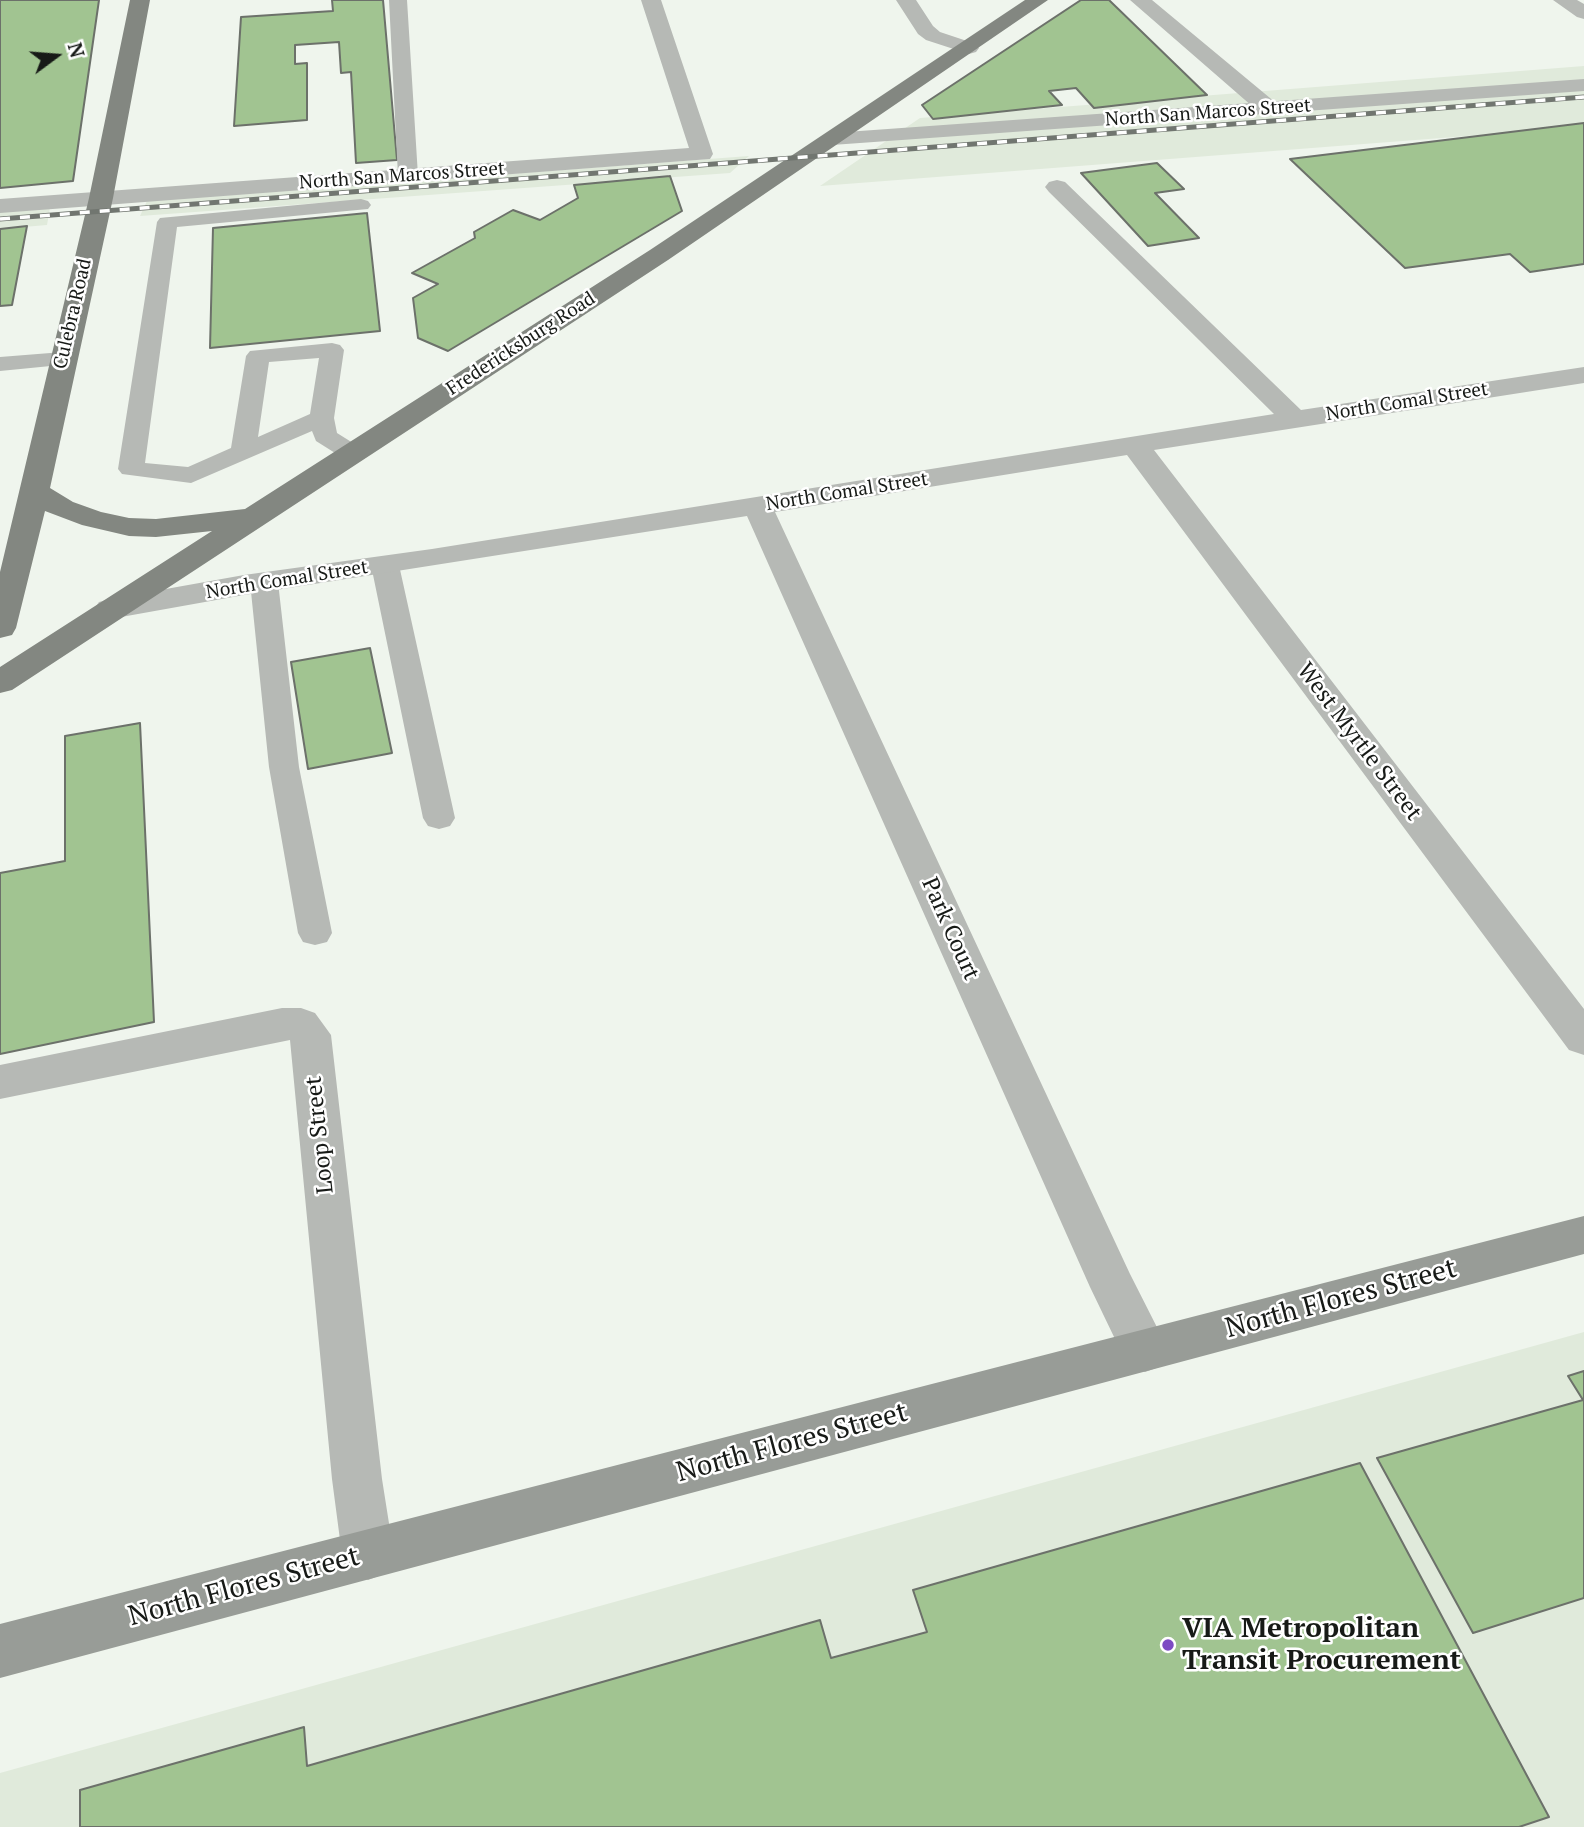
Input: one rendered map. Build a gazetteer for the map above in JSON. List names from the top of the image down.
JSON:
{
  "streets": {
    "main road": ["Culebra Road", "Fredericksburg Road"],
    "street": [
      "North San Marcos Street",
      "North Comal Street",
      "West Myrtle Street",
      "Park Court",
      "Loop Street",
      "North Flores Street"
    ]
  },
  "crossings": [
    ["North San Marcos Street", "Culebra Road"],
    ["North San Marcos Street", "Fredericksburg Road"],
    ["Fredericksburg Road", "North Comal Street"],
    ["North Comal Street", "West Myrtle Street"],
    ["North Comal Street", "Park Court"],
    ["Park Court", "North Flores Street"],
    ["Loop Street", "North Flores Street"]
  ],
  "places": ["VIA Metropolitan Transit Procurement"],
  "north": "right"
}
